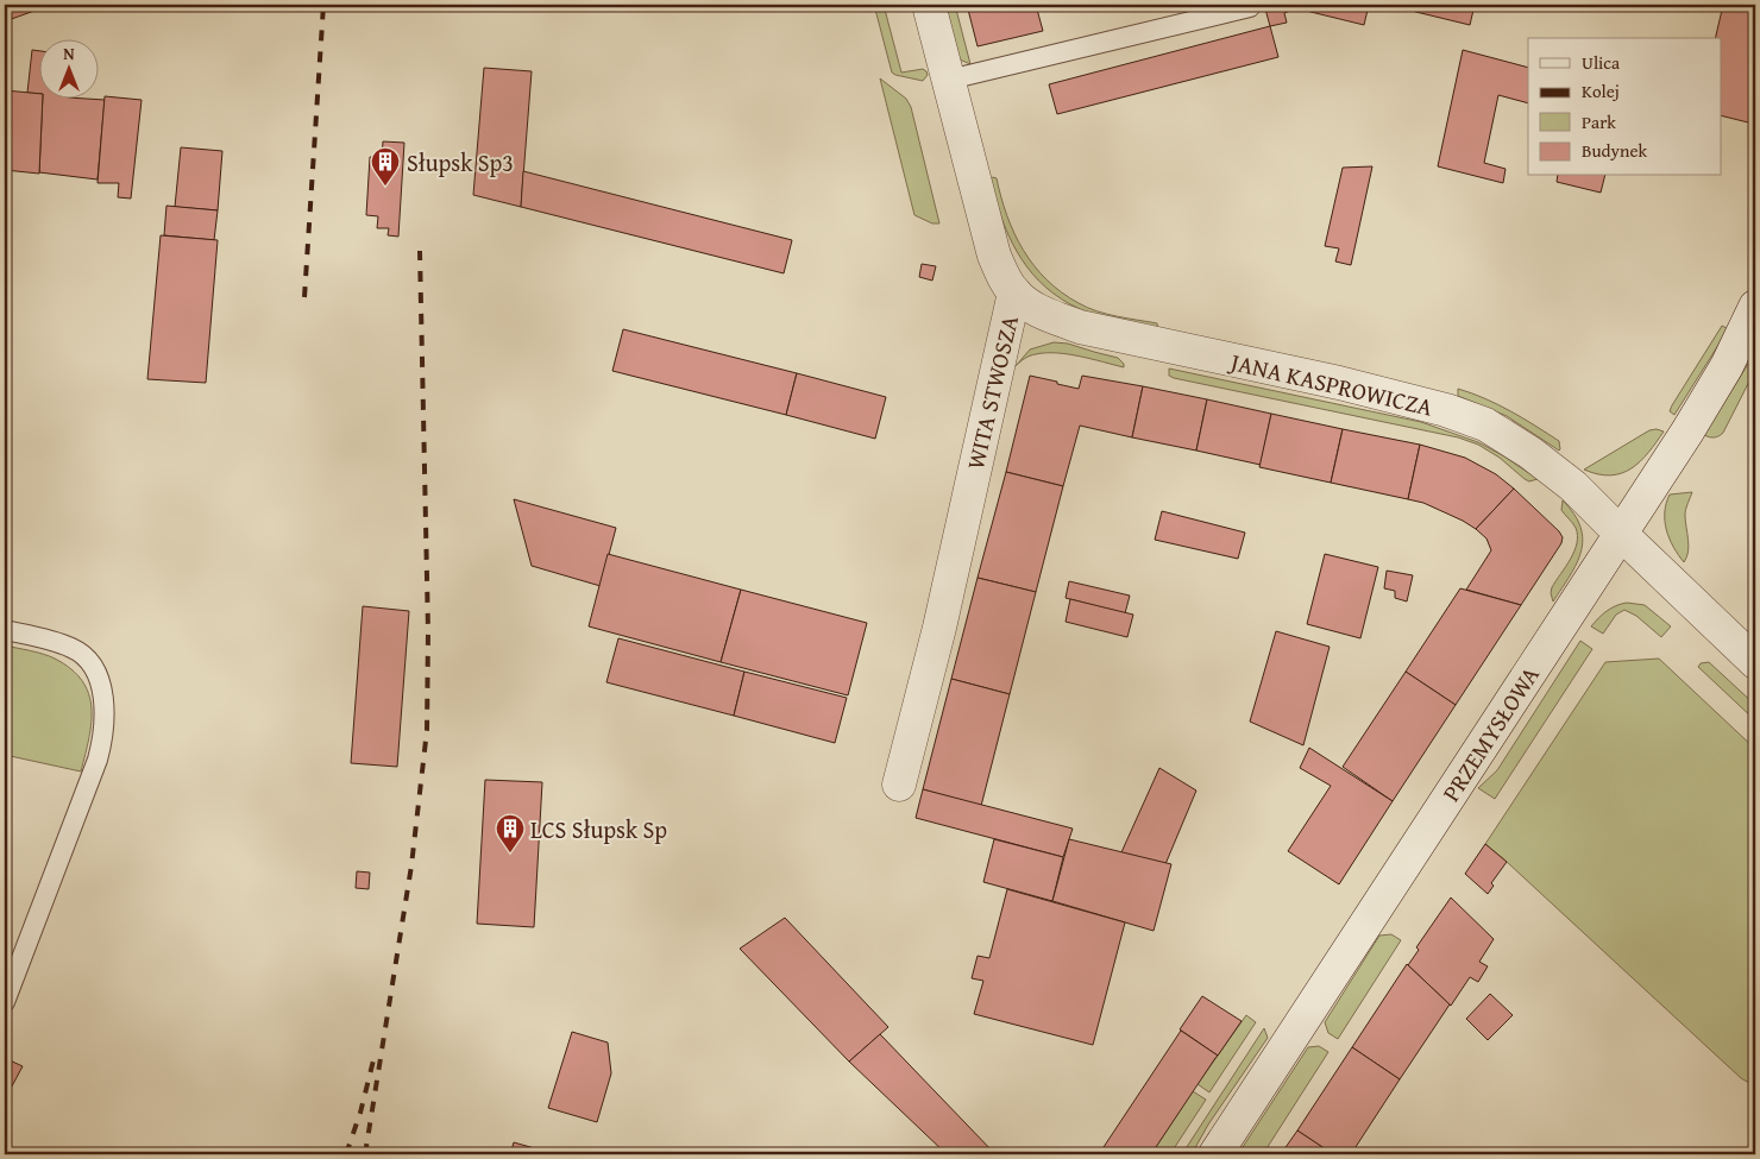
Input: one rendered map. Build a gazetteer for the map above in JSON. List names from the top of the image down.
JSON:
{
  "streets": {
    "street": ["JANA KASPROWICZA", "WITA STWOSZA", "PRZEMYSŁOWA"]
  },
  "crossings": [
    ["JANA KASPROWICZA", "WITA STWOSZA"],
    ["JANA KASPROWICZA", "PRZEMYSŁOWA"]
  ],
  "places": {
    "building": ["Słupsk Sp3", "LCS Słupsk Sp"]
  },
  "legend": [
    "Ulica",
    "Kolej",
    "Park",
    "Budynek"
  ],
  "north": "top"
}
